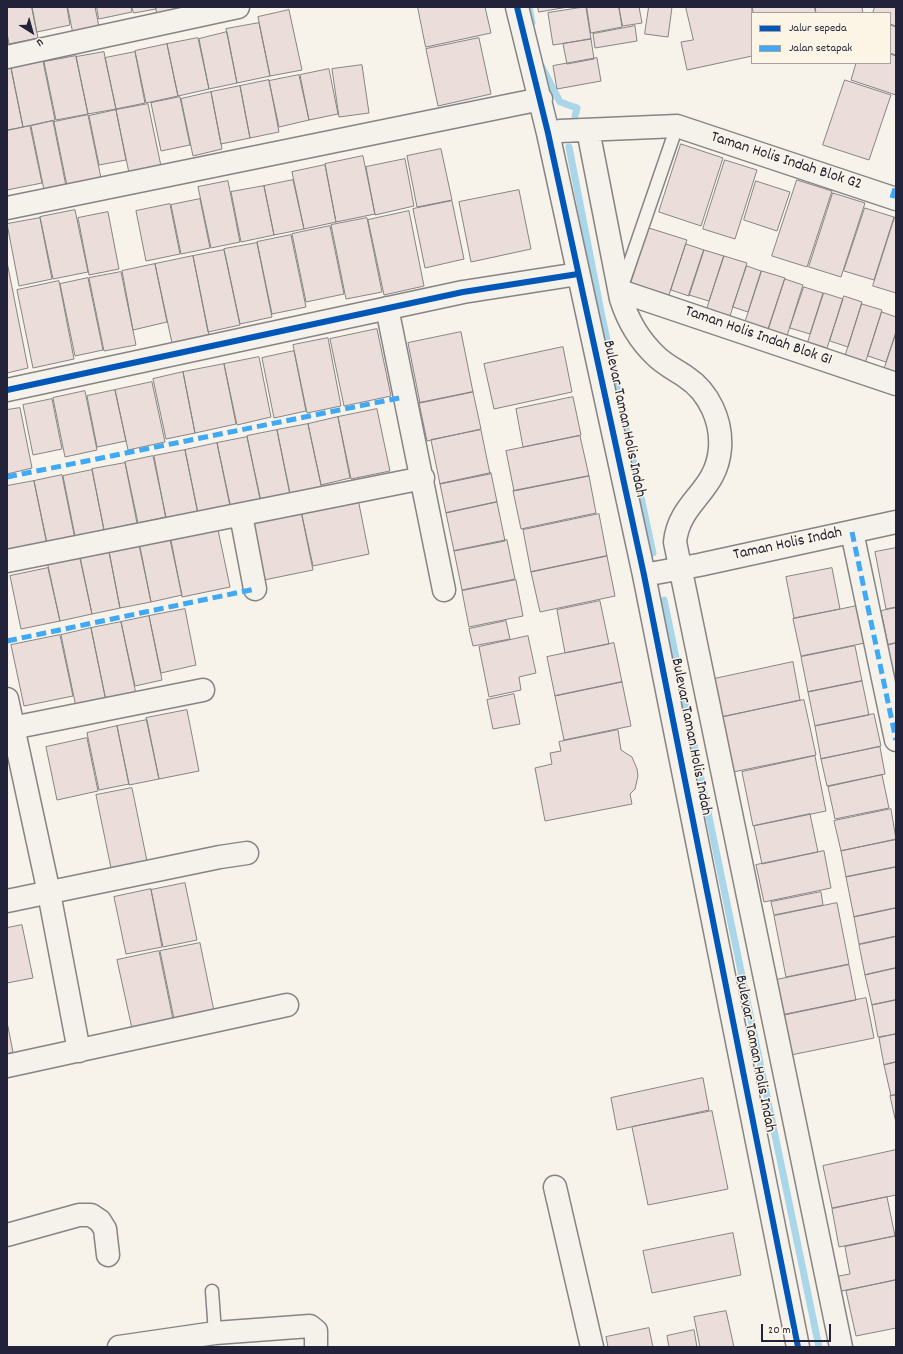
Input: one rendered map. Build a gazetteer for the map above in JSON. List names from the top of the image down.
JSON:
{
  "streets": {
    "street": [
      "Taman Holis Indah Blok G2",
      "Taman Holis Indah Blok G1",
      "Bulevar Taman Holis Indah",
      "Taman Holis Indah"
    ]
  },
  "crossings": [
    ["Taman Holis Indah Blok G1", "Bulevar Taman Holis Indah"],
    ["Bulevar Taman Holis Indah", "Taman Holis Indah"]
  ],
  "legend": ["Jalur sepeda", "Jalan setapak"],
  "scale_bar": "20 m",
  "north": "bottom right"
}
